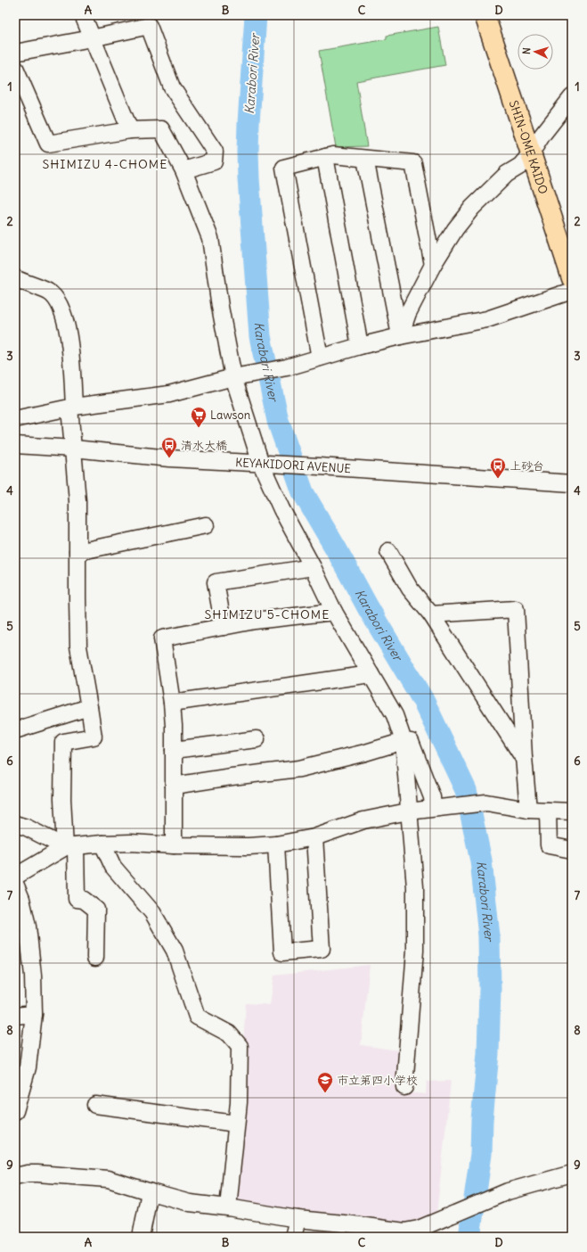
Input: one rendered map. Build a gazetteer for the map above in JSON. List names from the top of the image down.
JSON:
{
  "streets": {
    "main road": ["SHIN-OME KAIDO"],
    "street": ["KEYAKIDORI AVENUE"]
  },
  "districts": ["SHIMIZU 4-CHOME", "SHIMIZU 5-CHOME"],
  "water": ["Karabori River"],
  "places": {
    "supermarket": ["Lawson"],
    "bus stop": ["清水大橋", "上砂台"],
    "school or university": ["市立第四小学校"]
  },
  "north": "left",
  "grid": {
    "columns": [
      "A",
      "B",
      "C",
      "D"
    ],
    "rows": [
      "1",
      "2",
      "3",
      "4",
      "5",
      "6",
      "7",
      "8",
      "9"
    ]
  }
}
